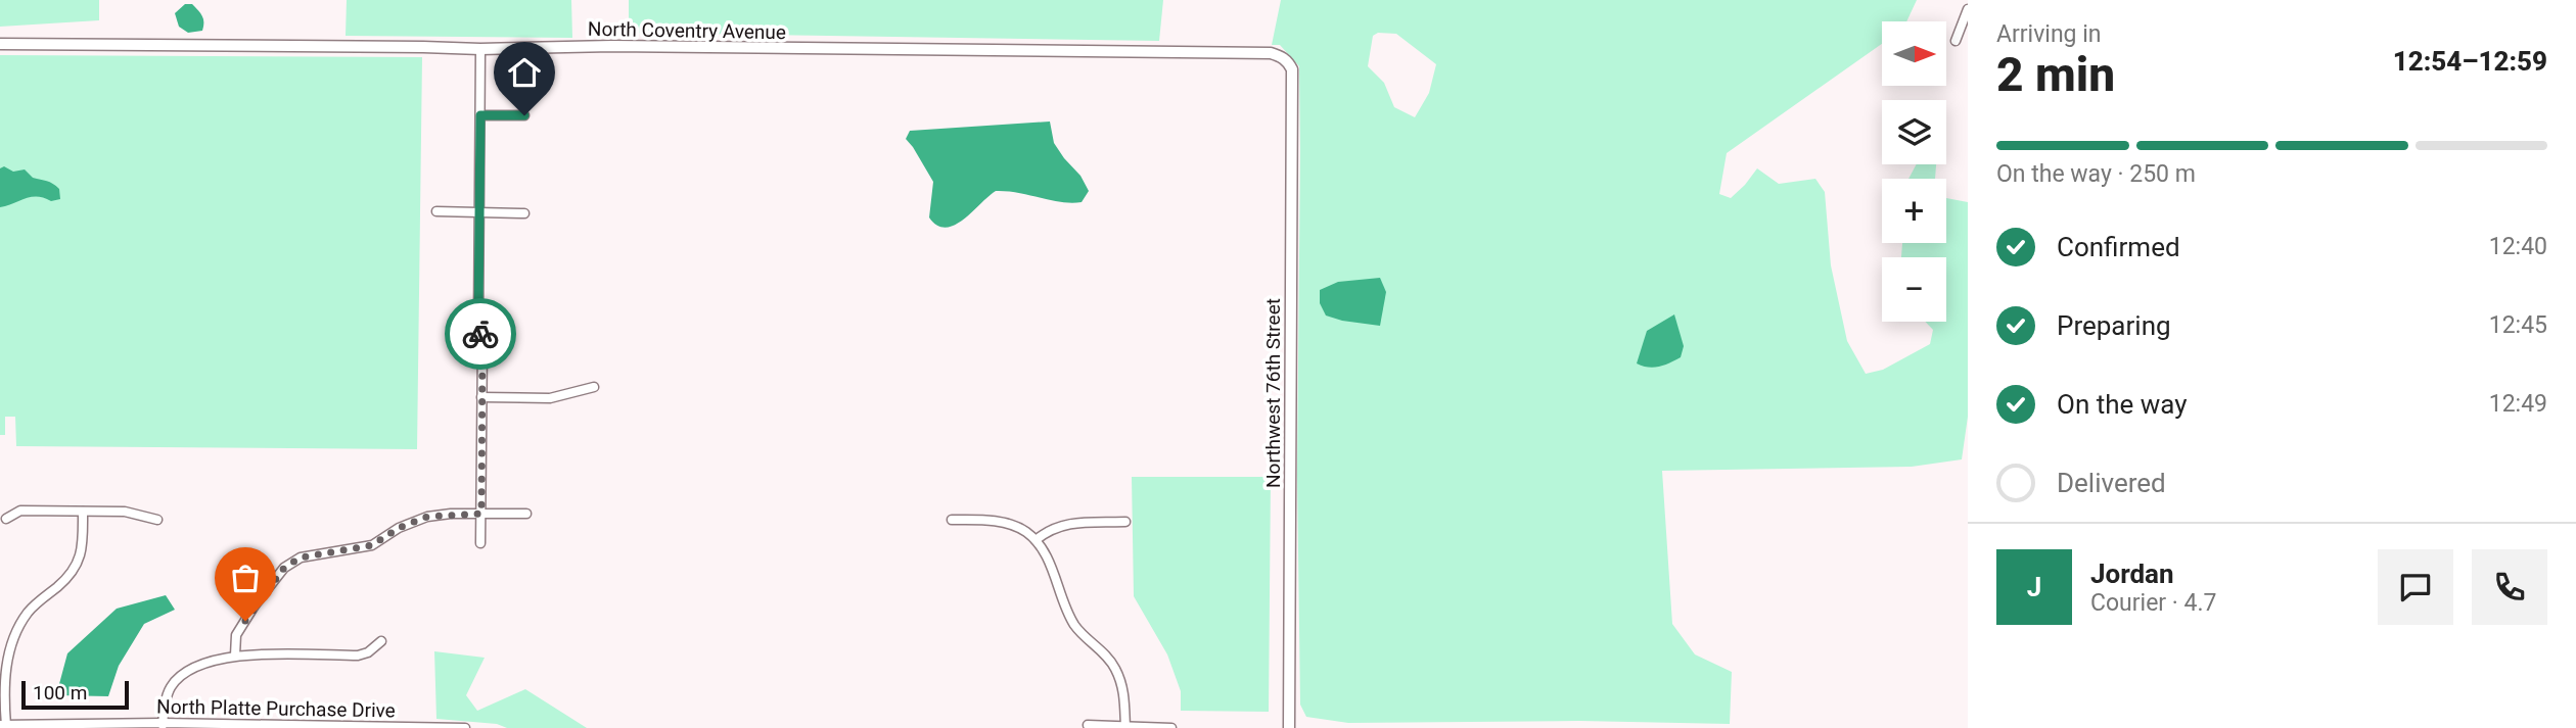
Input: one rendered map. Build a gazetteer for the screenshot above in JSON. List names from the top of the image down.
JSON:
{
  "streets": {
    "street": ["North Coventry Avenue", "Northwest 76th Street", "North Platte Purchase Drive"]
  },
  "crossings": [
    ["North Coventry Avenue", "Northwest 76th Street"]
  ],
  "scale_bar": "100 m",
  "north": "right",
  "page": {
    "heading": ["2 min", "Arriving in", "12:54–12:59"],
    "panel": ["Jordan", "Courier · 4.7"],
    "map_buttons": ["+", "−"],
    "bar": "On the way · 250 m",
    "list": [
      ["Confirmed", "12:40"],
      ["Preparing", "12:45"],
      ["On the way", "12:49"],
      "Delivered"
    ],
    "round": "J",
    "scale": "100 m"
  }
}
